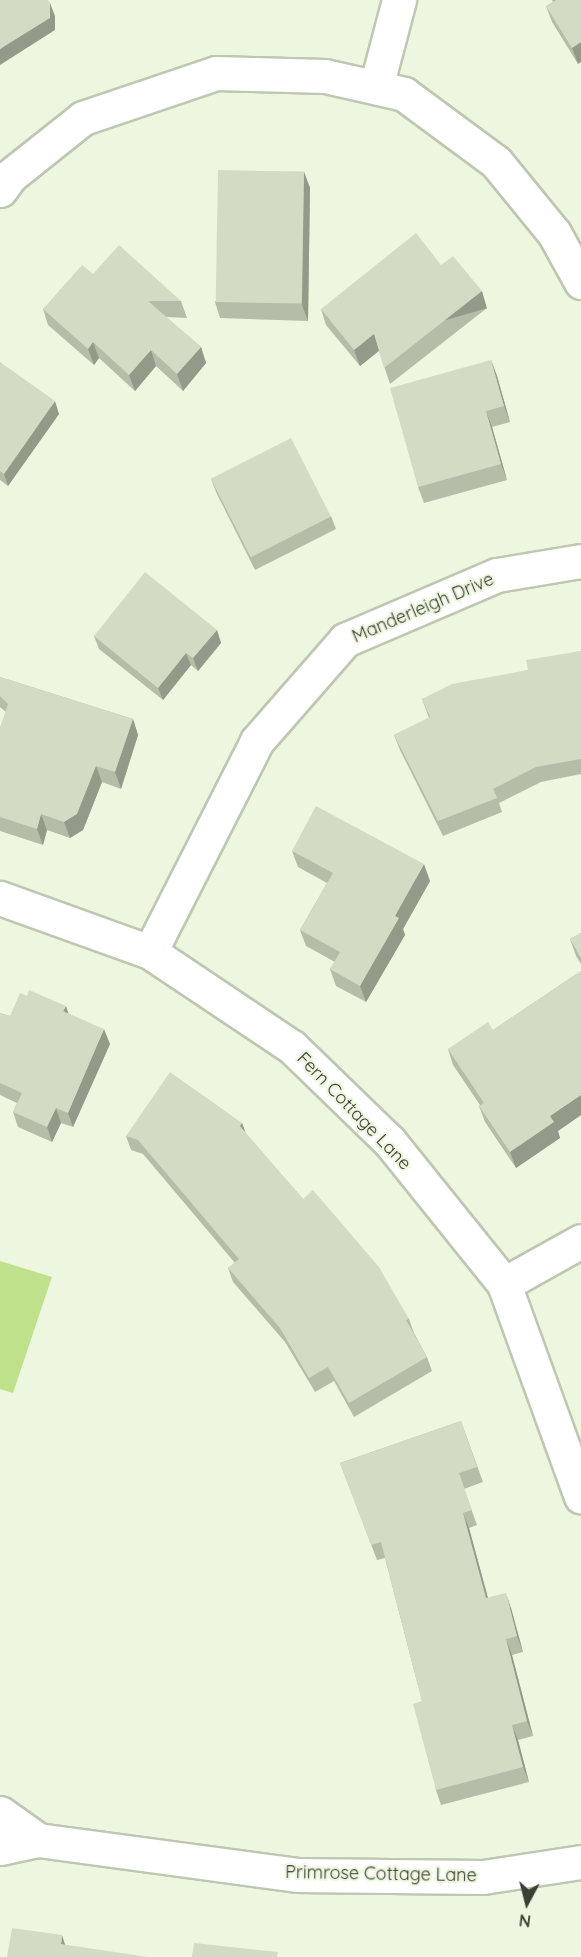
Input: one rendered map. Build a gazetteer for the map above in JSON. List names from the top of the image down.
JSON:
{
  "streets": {
    "street": ["Manderleigh Drive", "Fern Cottage Lane", "Primrose Cottage Lane"]
  },
  "crossings": [
    ["Manderleigh Drive", "Fern Cottage Lane"]
  ],
  "north": "bottom"
}
